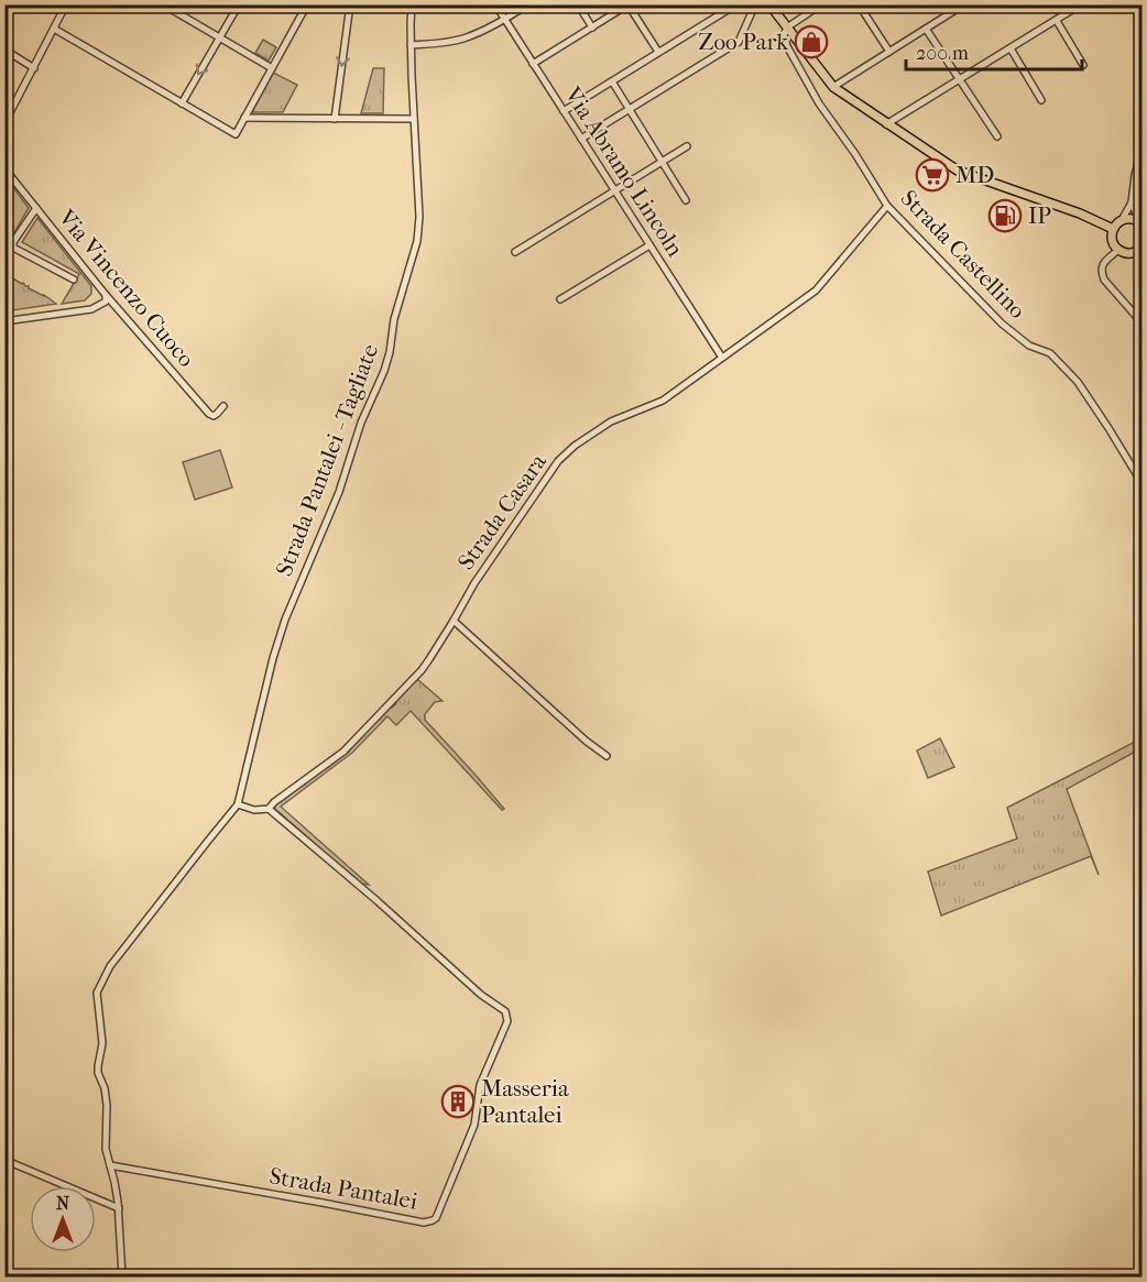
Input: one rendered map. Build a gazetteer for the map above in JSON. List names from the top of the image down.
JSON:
{
  "streets": {
    "street": [
      "Via Abramo Lincoln",
      "Strada Castellino",
      "Via Vincenzo Cuoco",
      "Strada Pantalei - Tagliate",
      "Strada Casara",
      "Strada Pantalei"
    ]
  },
  "crossings": [
    ["Via Abramo Lincoln", "Strada Casara"],
    ["Strada Castellino", "Strada Casara"],
    ["Strada Casara", "Strada Pantalei"]
  ],
  "places": {
    "shop": ["Zoo Park"],
    "supermarket": ["MD"],
    "fuel station": ["IP"],
    "building": ["Masseria Pantalei"]
  },
  "scale_bar": "200 m",
  "north": "top"
}
